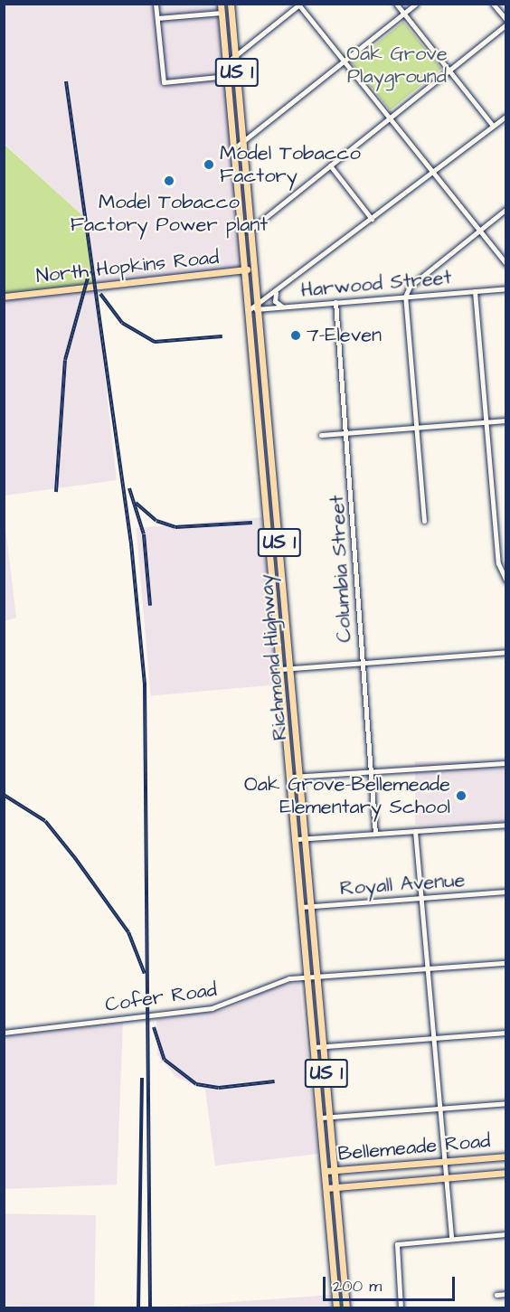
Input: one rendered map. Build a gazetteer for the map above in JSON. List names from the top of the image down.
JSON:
{
  "streets": {
    "main road": [
      "US 1",
      "North Hopkins Road",
      "Richmond Highway",
      "Bellemeade Road"
    ],
    "street": [
      "Harwood Street",
      "Columbia Street",
      "Royall Avenue",
      "Cofer Road"
    ]
  },
  "crossings": [
    ["North Hopkins Road", "Richmond Highway"],
    ["Harwood Street", "Columbia Street"],
    ["Harwood Street", "Richmond Highway"],
    ["Richmond Highway", "Royall Avenue"],
    ["Richmond Highway", "Cofer Road"],
    ["Richmond Highway", "Bellemeade Road"]
  ],
  "parks": ["Oak Grove Playground"],
  "places": [
    "Model Tobacco Factory",
    "Model Tobacco Factory Power plant",
    "7-Eleven",
    "Oak Grove-Bellemeade Elementary School"
  ],
  "scale_bar": "200 m"
}
